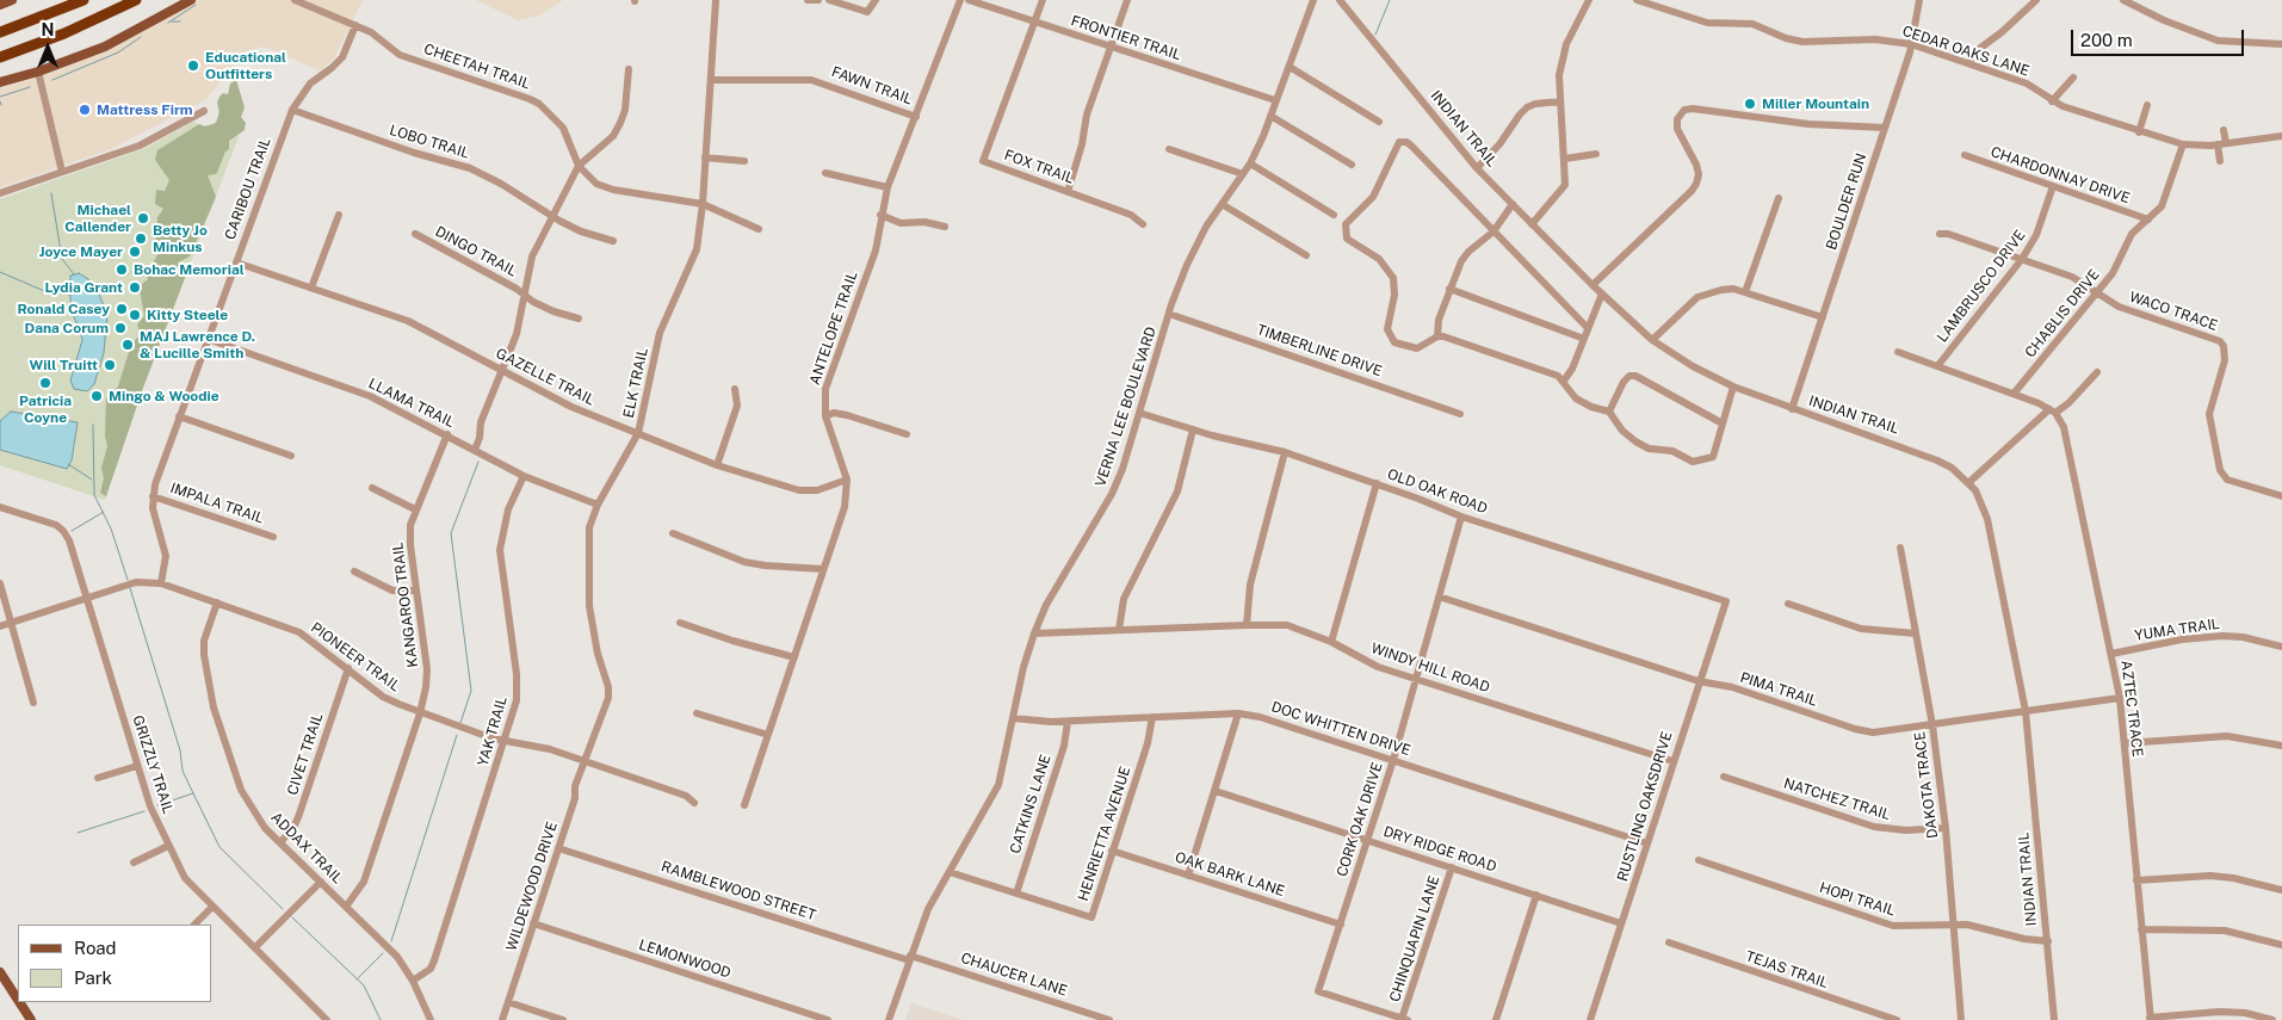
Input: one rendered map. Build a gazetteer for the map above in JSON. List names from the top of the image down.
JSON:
{
  "streets": {
    "street": [
      "FRONTIER TRAIL",
      "CEDAR OAKS LANE",
      "CHEETAH TRAIL",
      "FAWN TRAIL",
      "INDIAN TRAIL",
      "LOBO TRAIL",
      "FOX TRAIL",
      "CHARDONNAY DRIVE",
      "CARIBOU TRAIL",
      "BOULDER RUN",
      "DINGO TRAIL",
      "LAMBRUSCO DRIVE",
      "WACO TRACE",
      "CHABLIS DRIVE",
      "ANTELOPE TRAIL",
      "TIMBERLINE DRIVE",
      "GAZELLE TRAIL",
      "ELK TRAIL",
      "LLAMA TRAIL",
      "VERNA LEE BOULEVARD",
      "OLD OAK ROAD",
      "IMPALA TRAIL",
      "KANGAROO TRAIL",
      "YUMA TRAIL",
      "PIONEER TRAIL",
      "WINDY HILL ROAD",
      "PIMA TRAIL",
      "AZTEC TRACE",
      "DOC WHITTEN DRIVE",
      "YAK TRAIL",
      "CIVET TRAIL",
      "GRIZZLY TRAIL",
      "DAKOTA TRACE",
      "NATCHEZ TRAIL",
      "CATKINS LANE",
      "RUSTLING OAKSDRIVE",
      "CORK OAK DRIVE",
      "HENRIETTA AVENUE",
      "ADDAX TRAIL",
      "DRY RIDGE ROAD",
      "OAK BARK LANE",
      "WILDEWOOD DRIVE",
      "RAMBLEWOOD STREET",
      "HOPI TRAIL",
      "CHINQUAPIN LANE",
      "LEMONWOOD",
      "TEJAS TRAIL",
      "CHAUCER LANE"
    ]
  },
  "crossings": [
    ["FRONTIER TRAIL", "FOX TRAIL"],
    ["FRONTIER TRAIL", "VERNA LEE BOULEVARD"],
    ["CEDAR OAKS LANE", "BOULDER RUN"],
    ["CEDAR OAKS LANE", "CHABLIS DRIVE"],
    ["CHEETAH TRAIL", "CARIBOU TRAIL"],
    ["CHEETAH TRAIL", "ELK TRAIL"],
    ["FAWN TRAIL", "ANTELOPE TRAIL"],
    ["FAWN TRAIL", "ELK TRAIL"],
    ["INDIAN TRAIL", "BOULDER RUN"],
    ["INDIAN TRAIL", "PIMA TRAIL"],
    ["INDIAN TRAIL", "HOPI TRAIL"],
    ["LOBO TRAIL", "CARIBOU TRAIL"],
    ["CHARDONNAY DRIVE", "LAMBRUSCO DRIVE"],
    ["CHARDONNAY DRIVE", "CHABLIS DRIVE"],
    ["CARIBOU TRAIL", "GAZELLE TRAIL"],
    ["CARIBOU TRAIL", "LLAMA TRAIL"],
    ["CARIBOU TRAIL", "IMPALA TRAIL"],
    ["CARIBOU TRAIL", "PIONEER TRAIL"],
    ["WACO TRACE", "CHABLIS DRIVE"],
    ["ANTELOPE TRAIL", "GAZELLE TRAIL"],
    ["TIMBERLINE DRIVE", "VERNA LEE BOULEVARD"],
    ["GAZELLE TRAIL", "ELK TRAIL"],
    ["ELK TRAIL", "LLAMA TRAIL"],
    ["ELK TRAIL", "PIONEER TRAIL"],
    ["ELK TRAIL", "WILDEWOOD DRIVE"],
    ["LLAMA TRAIL", "KANGAROO TRAIL"],
    ["LLAMA TRAIL", "YAK TRAIL"],
    ["VERNA LEE BOULEVARD", "OLD OAK ROAD"],
    ["VERNA LEE BOULEVARD", "WINDY HILL ROAD"],
    ["VERNA LEE BOULEVARD", "DOC WHITTEN DRIVE"],
    ["VERNA LEE BOULEVARD", "HENRIETTA AVENUE"],
    ["VERNA LEE BOULEVARD", "RAMBLEWOOD STREET"],
    ["VERNA LEE BOULEVARD", "CHAUCER LANE"],
    ["OLD OAK ROAD", "RUSTLING OAKSDRIVE"],
    ["OLD OAK ROAD", "CORK OAK DRIVE"],
    ["KANGAROO TRAIL", "PIONEER TRAIL"],
    ["KANGAROO TRAIL", "ADDAX TRAIL"],
    ["YUMA TRAIL", "AZTEC TRACE"],
    ["PIONEER TRAIL", "YAK TRAIL"],
    ["PIONEER TRAIL", "CIVET TRAIL"],
    ["PIONEER TRAIL", "GRIZZLY TRAIL"],
    ["PIONEER TRAIL", "ADDAX TRAIL"],
    ["PIONEER TRAIL", "WILDEWOOD DRIVE"],
    ["WINDY HILL ROAD", "RUSTLING OAKSDRIVE"],
    ["WINDY HILL ROAD", "CORK OAK DRIVE"],
    ["PIMA TRAIL", "AZTEC TRACE"],
    ["PIMA TRAIL", "DAKOTA TRACE"],
    ["PIMA TRAIL", "RUSTLING OAKSDRIVE"],
    ["PIMA TRAIL", "CORK OAK DRIVE"],
    ["DOC WHITTEN DRIVE", "CATKINS LANE"],
    ["DOC WHITTEN DRIVE", "RUSTLING OAKSDRIVE"],
    ["DOC WHITTEN DRIVE", "CORK OAK DRIVE"],
    ["DOC WHITTEN DRIVE", "HENRIETTA AVENUE"],
    ["YAK TRAIL", "ADDAX TRAIL"],
    ["CIVET TRAIL", "ADDAX TRAIL"],
    ["DAKOTA TRACE", "NATCHEZ TRAIL"],
    ["DAKOTA TRACE", "HOPI TRAIL"],
    ["CATKINS LANE", "HENRIETTA AVENUE"],
    ["RUSTLING OAKSDRIVE", "DRY RIDGE ROAD"],
    ["CORK OAK DRIVE", "DRY RIDGE ROAD"],
    ["CORK OAK DRIVE", "OAK BARK LANE"],
    ["CORK OAK DRIVE", "CHINQUAPIN LANE"],
    ["HENRIETTA AVENUE", "OAK BARK LANE"],
    ["DRY RIDGE ROAD", "CHINQUAPIN LANE"],
    ["WILDEWOOD DRIVE", "RAMBLEWOOD STREET"],
    ["WILDEWOOD DRIVE", "LEMONWOOD"],
    ["RAMBLEWOOD STREET", "CHAUCER LANE"]
  ],
  "places": [
    "Educational Outfitters",
    "Miller Mountain",
    "Mattress Firm",
    "Michael Callender",
    "Betty Jo Minkus",
    "Joyce Mayer",
    "Bohac Memorial",
    "Lydia Grant",
    "Ronald Casey",
    "Kitty Steele",
    "Dana Corum",
    "MAJ Lawrence D. & Lucille Smith",
    "Will Truitt",
    "Patricia Coyne",
    "Mingo & Woodie"
  ],
  "legend": ["Road", "Park"],
  "scale_bar": "200 m",
  "north": "top"
}
